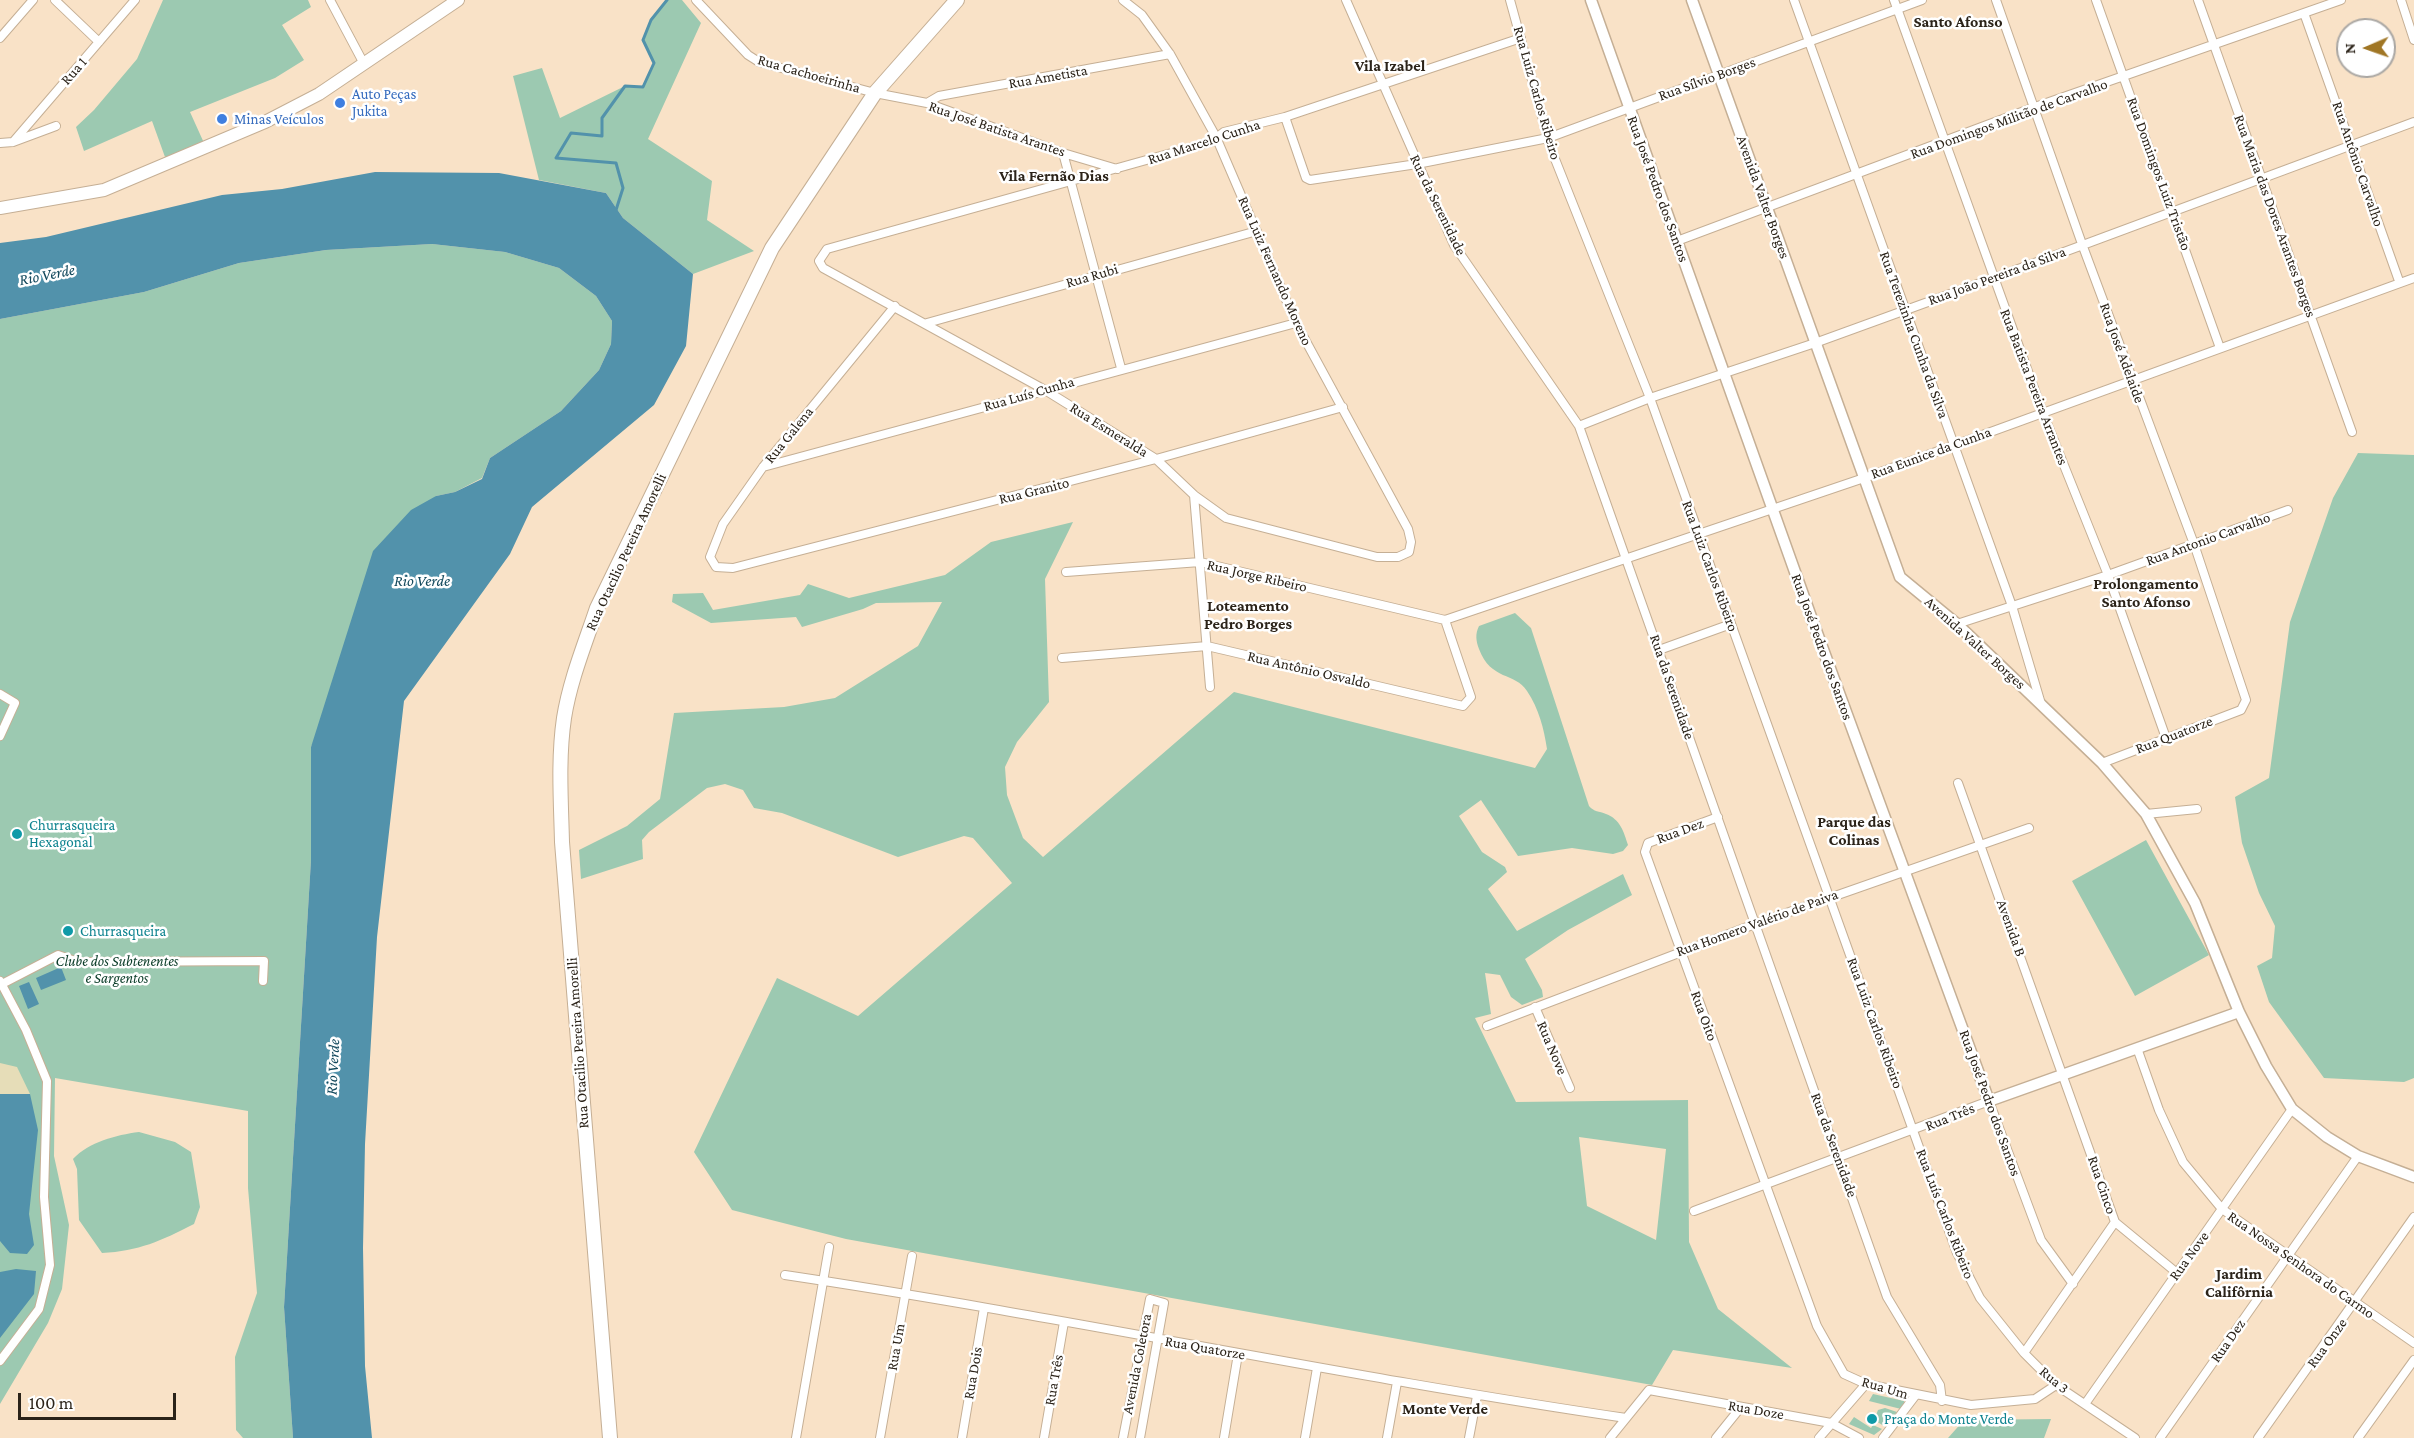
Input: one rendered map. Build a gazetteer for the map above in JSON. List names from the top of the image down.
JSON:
{
  "streets": {
    "main road": ["Rua Otacilio Pereira Amorelli"],
    "street": [
      "Rua 1",
      "Rua Cachoeirinha",
      "Rua Ametista",
      "Rua Sílvio Borges",
      "Rua Luiz Carlos Ribeiro",
      "Rua Domingos Militão de Carvalho",
      "Rua José Batista Arantes",
      "Rua Marcelo Cunha",
      "Rua Antônio Carvalho",
      "Rua Domingos Luiz Tristão",
      "Rua José Pedro dos Santos",
      "Avenida Valter Borges",
      "Rua da Serenidade",
      "Rua Maria das Dores Arantes Borges",
      "Rua Luiz Fernando Moreno",
      "Rua Rubi",
      "Rua João Pereira da Silva",
      "Rua Terezinha Cunha da Silva",
      "Rua José Adelaide",
      "Rua Batista Pereira Arrantes",
      "Rua Luís Cunha",
      "Rua Esmeralda",
      "Rua Galena",
      "Rua Eunice da Cunha",
      "Rua Granito",
      "Rua Antonio Carvalho",
      "Rua Jorge Ribeiro",
      "Rua Antônio Osvaldo",
      "Rua Quatorze",
      "Rua Dez",
      "Rua Homero Valério de Paiva",
      "Avenida B",
      "Rua Oito",
      "Rua Nove",
      "Rua Três",
      "Rua Cinco",
      "Rua Luís Carlos Ribeiro",
      "Rua Nossa Senhora do Carmo",
      "Rua Onze",
      "Rua Um",
      "Avenida Coletora",
      "Rua Dois",
      "Rua 3",
      "Rua Doze"
    ]
  },
  "crossings": [
    ["Rua Cachoeirinha", "Rua José Batista Arantes"],
    ["Rua Cachoeirinha", "Rua Otacilio Pereira Amorelli"],
    ["Rua Ametista", "Rua José Batista Arantes"],
    ["Rua Ametista", "Rua Luiz Fernando Moreno"],
    ["Rua Sílvio Borges", "Rua Luiz Carlos Ribeiro"],
    ["Rua Sílvio Borges", "Rua Marcelo Cunha"],
    ["Rua Sílvio Borges", "Rua José Pedro dos Santos"],
    ["Rua Sílvio Borges", "Avenida Valter Borges"],
    ["Rua Sílvio Borges", "Rua da Serenidade"],
    ["Rua Sílvio Borges", "Rua Terezinha Cunha da Silva"],
    ["Rua Sílvio Borges", "Rua Batista Pereira Arrantes"],
    ["Rua Luiz Carlos Ribeiro", "Rua Marcelo Cunha"],
    ["Rua Luiz Carlos Ribeiro", "Rua João Pereira da Silva"],
    ["Rua Luiz Carlos Ribeiro", "Rua Eunice da Cunha"],
    ["Rua Luiz Carlos Ribeiro", "Rua Homero Valério de Paiva"],
    ["Rua Luiz Carlos Ribeiro", "Rua Três"],
    ["Rua Luiz Carlos Ribeiro", "Rua Luís Carlos Ribeiro"],
    ["Rua Domingos Militão de Carvalho", "Rua Antônio Carvalho"],
    ["Rua Domingos Militão de Carvalho", "Rua Domingos Luiz Tristão"],
    ["Rua Domingos Militão de Carvalho", "Rua José Pedro dos Santos"],
    ["Rua Domingos Militão de Carvalho", "Avenida Valter Borges"],
    ["Rua Domingos Militão de Carvalho", "Rua Maria das Dores Arantes Borges"],
    ["Rua Domingos Militão de Carvalho", "Rua Terezinha Cunha da Silva"],
    ["Rua Domingos Militão de Carvalho", "Rua José Adelaide"],
    ["Rua Domingos Militão de Carvalho", "Rua Batista Pereira Arrantes"],
    ["Rua José Batista Arantes", "Rua Marcelo Cunha"],
    ["Rua José Batista Arantes", "Rua Otacilio Pereira Amorelli"],
    ["Rua Marcelo Cunha", "Rua da Serenidade"],
    ["Rua Marcelo Cunha", "Rua Luiz Fernando Moreno"],
    ["Rua Marcelo Cunha", "Rua Esmeralda"],
    ["Rua Antônio Carvalho", "Rua João Pereira da Silva"],
    ["Rua Antônio Carvalho", "Rua Eunice da Cunha"],
    ["Rua Domingos Luiz Tristão", "Rua João Pereira da Silva"],
    ["Rua Domingos Luiz Tristão", "Rua Eunice da Cunha"],
    ["Rua José Pedro dos Santos", "Rua João Pereira da Silva"],
    ["Rua José Pedro dos Santos", "Rua Eunice da Cunha"],
    ["Rua José Pedro dos Santos", "Rua Homero Valério de Paiva"],
    ["Rua José Pedro dos Santos", "Rua Três"],
    ["Avenida Valter Borges", "Rua João Pereira da Silva"],
    ["Avenida Valter Borges", "Rua Terezinha Cunha da Silva"],
    ["Avenida Valter Borges", "Rua Eunice da Cunha"],
    ["Avenida Valter Borges", "Rua Antonio Carvalho"],
    ["Avenida Valter Borges", "Rua Quatorze"],
    ["Avenida Valter Borges", "Rua Dez"],
    ["Avenida Valter Borges", "Rua Nove"],
    ["Avenida Valter Borges", "Rua Três"],
    ["Rua da Serenidade", "Rua João Pereira da Silva"],
    ["Rua da Serenidade", "Rua Eunice da Cunha"],
    ["Rua da Serenidade", "Rua Dez"],
    ["Rua da Serenidade", "Rua Homero Valério de Paiva"],
    ["Rua da Serenidade", "Rua Três"],
    ["Rua da Serenidade", "Rua Um"],
    ["Rua Maria das Dores Arantes Borges", "Rua João Pereira da Silva"],
    ["Rua Maria das Dores Arantes Borges", "Rua Eunice da Cunha"],
    ["Rua Luiz Fernando Moreno", "Rua Rubi"],
    ["Rua Luiz Fernando Moreno", "Rua Luís Cunha"],
    ["Rua Luiz Fernando Moreno", "Rua Esmeralda"],
    ["Rua Luiz Fernando Moreno", "Rua Granito"],
    ["Rua Rubi", "Rua Esmeralda"],
    ["Rua João Pereira da Silva", "Rua Terezinha Cunha da Silva"],
    ["Rua João Pereira da Silva", "Rua José Adelaide"],
    ["Rua João Pereira da Silva", "Rua Batista Pereira Arrantes"],
    ["Rua Terezinha Cunha da Silva", "Rua Eunice da Cunha"],
    ["Rua Terezinha Cunha da Silva", "Rua Antonio Carvalho"],
    ["Rua José Adelaide", "Rua Eunice da Cunha"],
    ["Rua José Adelaide", "Rua Antonio Carvalho"],
    ["Rua José Adelaide", "Rua Quatorze"],
    ["Rua Batista Pereira Arrantes", "Rua Eunice da Cunha"],
    ["Rua Batista Pereira Arrantes", "Rua Antonio Carvalho"],
    ["Rua Batista Pereira Arrantes", "Rua Quatorze"],
    ["Rua Luís Cunha", "Rua Esmeralda"],
    ["Rua Luís Cunha", "Rua Galena"],
    ["Rua Esmeralda", "Rua Galena"],
    ["Rua Esmeralda", "Rua Granito"],
    ["Rua Galena", "Rua Granito"],
    ["Rua Eunice da Cunha", "Rua Jorge Ribeiro"],
    ["Rua Eunice da Cunha", "Rua Antônio Osvaldo"],
    ["Rua Jorge Ribeiro", "Rua Antônio Osvaldo"],
    ["Rua Quatorze", "Rua Três"],
    ["Rua Quatorze", "Rua Um"],
    ["Rua Quatorze", "Avenida Coletora"],
    ["Rua Quatorze", "Rua Dois"],
    ["Rua Quatorze", "Rua Doze"],
    ["Rua Dez", "Rua Oito"],
    ["Rua Dez", "Rua Nossa Senhora do Carmo"],
    ["Rua Homero Valério de Paiva", "Avenida B"],
    ["Rua Homero Valério de Paiva", "Rua Oito"],
    ["Rua Homero Valério de Paiva", "Rua Nove"],
    ["Avenida B", "Rua Três"],
    ["Avenida B", "Rua Cinco"],
    ["Rua Oito", "Rua Três"],
    ["Rua Oito", "Rua Um"],
    ["Rua Nove", "Rua Cinco"],
    ["Rua Nove", "Rua Nossa Senhora do Carmo"],
    ["Rua Nove", "Rua 3"],
    ["Rua Três", "Rua Cinco"],
    ["Rua Três", "Rua Luís Carlos Ribeiro"],
    ["Rua Três", "Rua Nossa Senhora do Carmo"],
    ["Rua Três", "Rua Um"],
    ["Rua Luís Carlos Ribeiro", "Rua 3"],
    ["Rua Nossa Senhora do Carmo", "Rua Onze"],
    ["Rua Um", "Rua 3"]
  ],
  "districts": [
    "Santo Afonso",
    "Vila Izabel",
    "Vila Fernão Dias",
    "Prolongamento Santo Afonso",
    "Loteamento Pedro Borges",
    "Parque das Colinas",
    "Jardim Califôrnia",
    "Monte Verde"
  ],
  "water": ["Rio Verde"],
  "parks": ["Clube dos Subtenentes e Sargentos"],
  "places": [
    "Auto Peças Jukita",
    "Minas Veículos",
    "Churrasqueira Hexagonal",
    "Churrasqueira",
    "Praça do Monte Verde"
  ],
  "scale_bar": "100 m",
  "north": "left"
}
